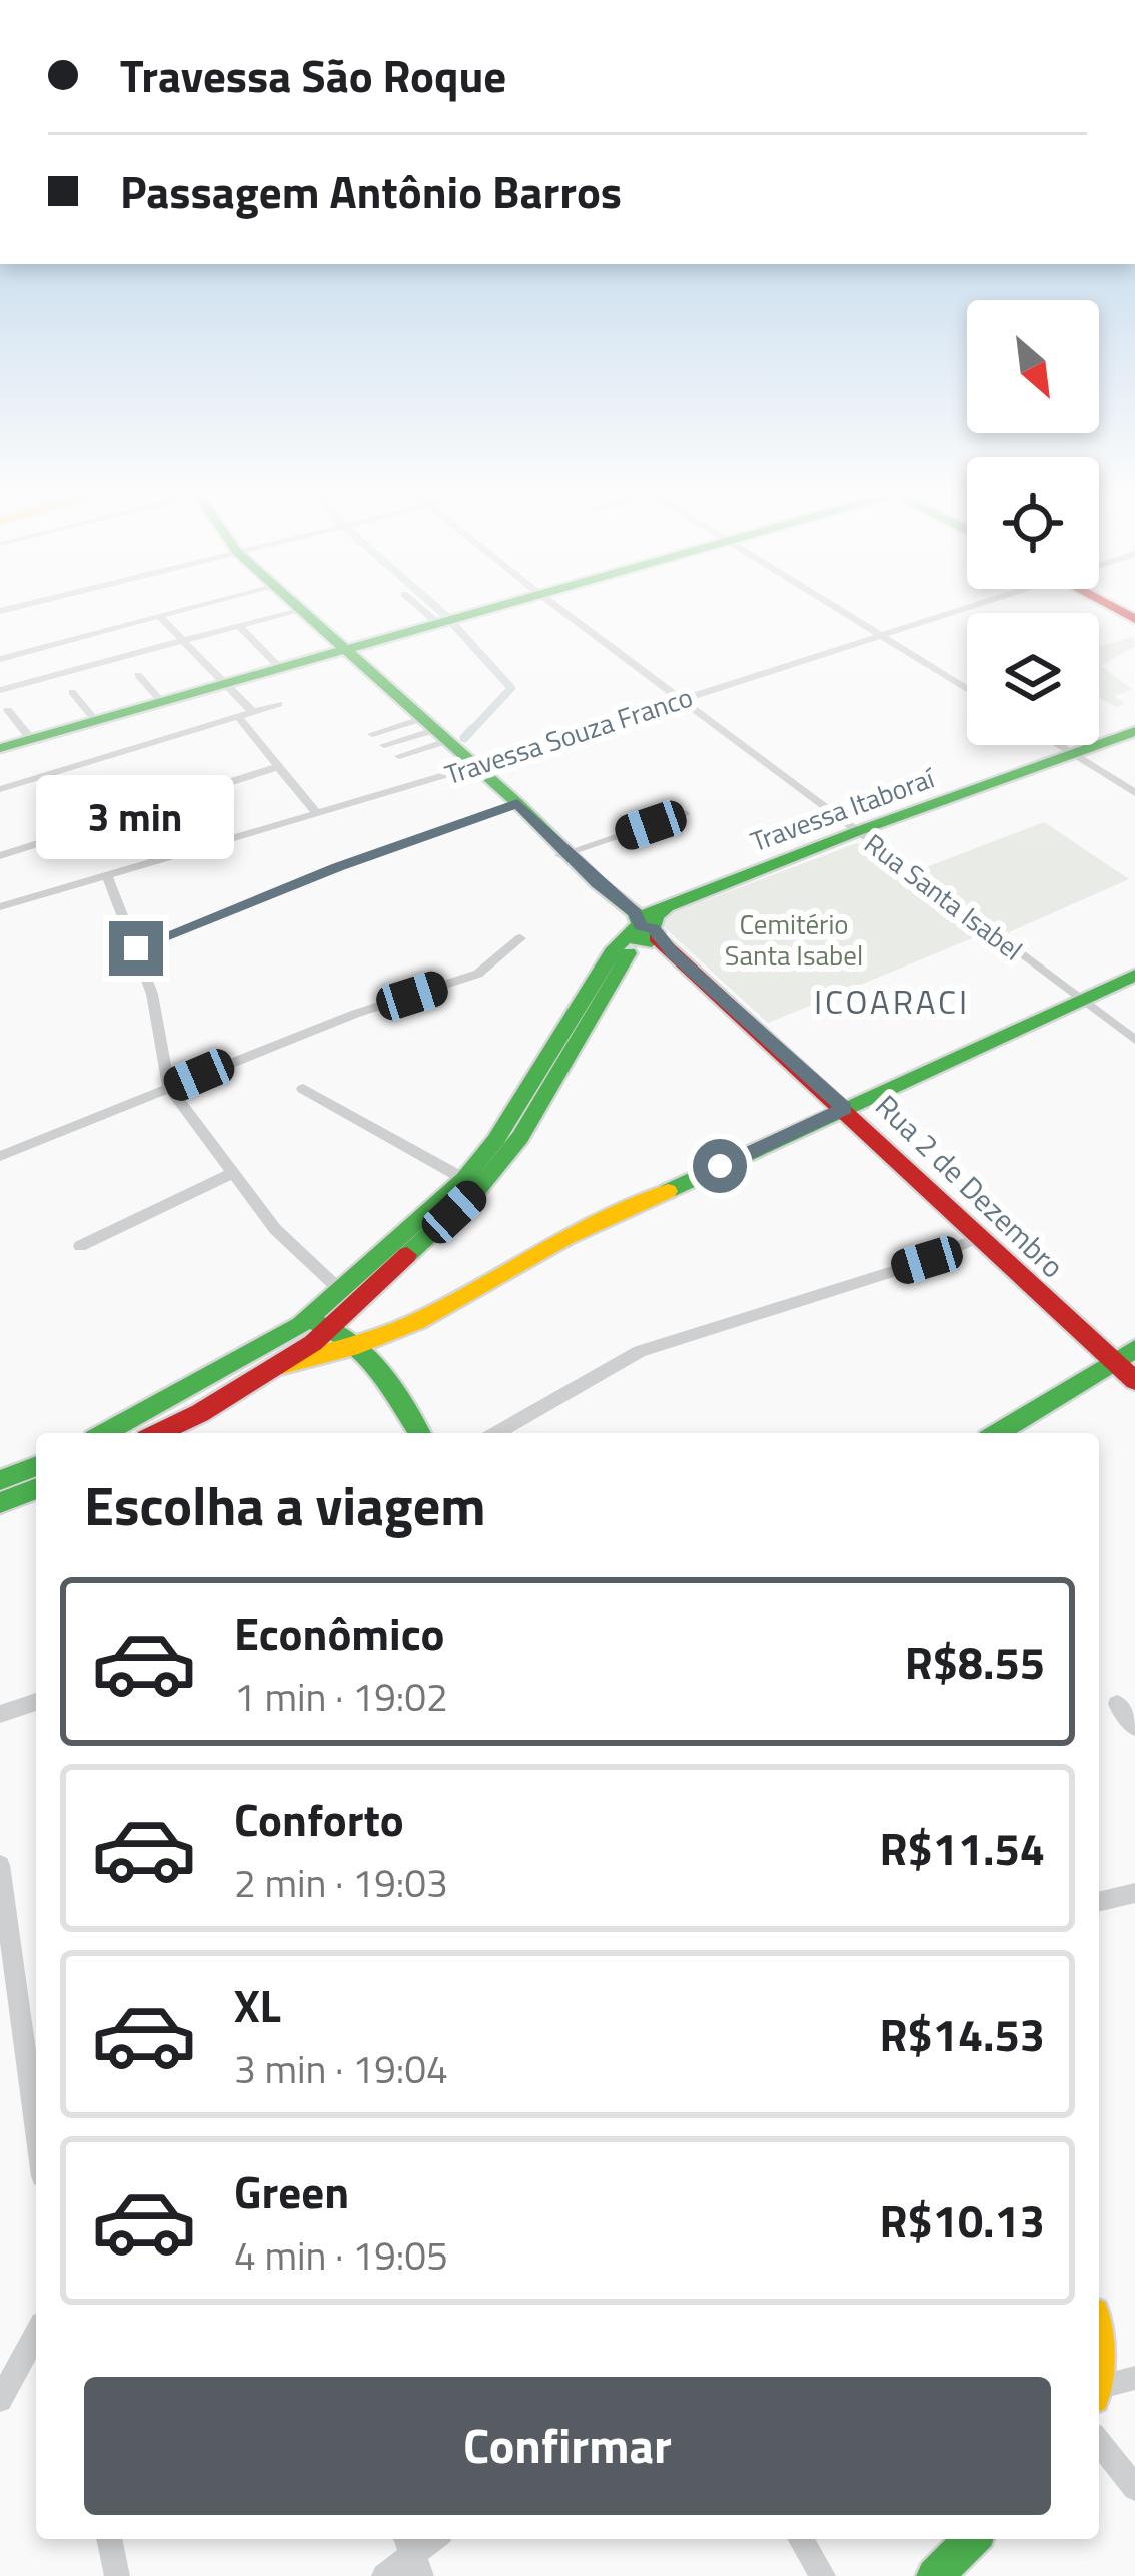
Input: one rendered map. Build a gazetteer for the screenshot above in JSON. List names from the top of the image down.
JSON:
{
  "streets": {
    "main road": ["Travessa Itaboraí", "Rua 2 de Dezembro"],
    "street": ["Travessa Souza Franco", "Rua Santa Isabel"]
  },
  "crossings": [
    ["Travessa Souza Franco", "Rua Santa Isabel"],
    ["Travessa Souza Franco", "Rua 2 de Dezembro"],
    ["Travessa Itaboraí", "Rua Santa Isabel"],
    ["Travessa Itaboraí", "Rua 2 de Dezembro"]
  ],
  "districts": ["ICOARACI"],
  "parks": ["Cemitério Santa Isabel"],
  "north": "bottom right",
  "page": {
    "banner": ["Travessa São Roque", "Passagem Antônio Barros"],
    "bubble": "3 min",
    "heading": "Escolha a viagem",
    "list": [
      {
        "name": "Econômico",
        "note": "1 min · 19:02",
        "value": "R$8.55"
      },
      {
        "name": "Conforto",
        "note": "2 min · 19:03",
        "value": "R$11.54"
      },
      {
        "name": "XL",
        "note": "3 min · 19:04",
        "value": "R$14.53"
      },
      {
        "name": "Green",
        "note": "4 min · 19:05",
        "value": "R$10.13"
      }
    ],
    "buttons": "Confirmar"
  }
}
